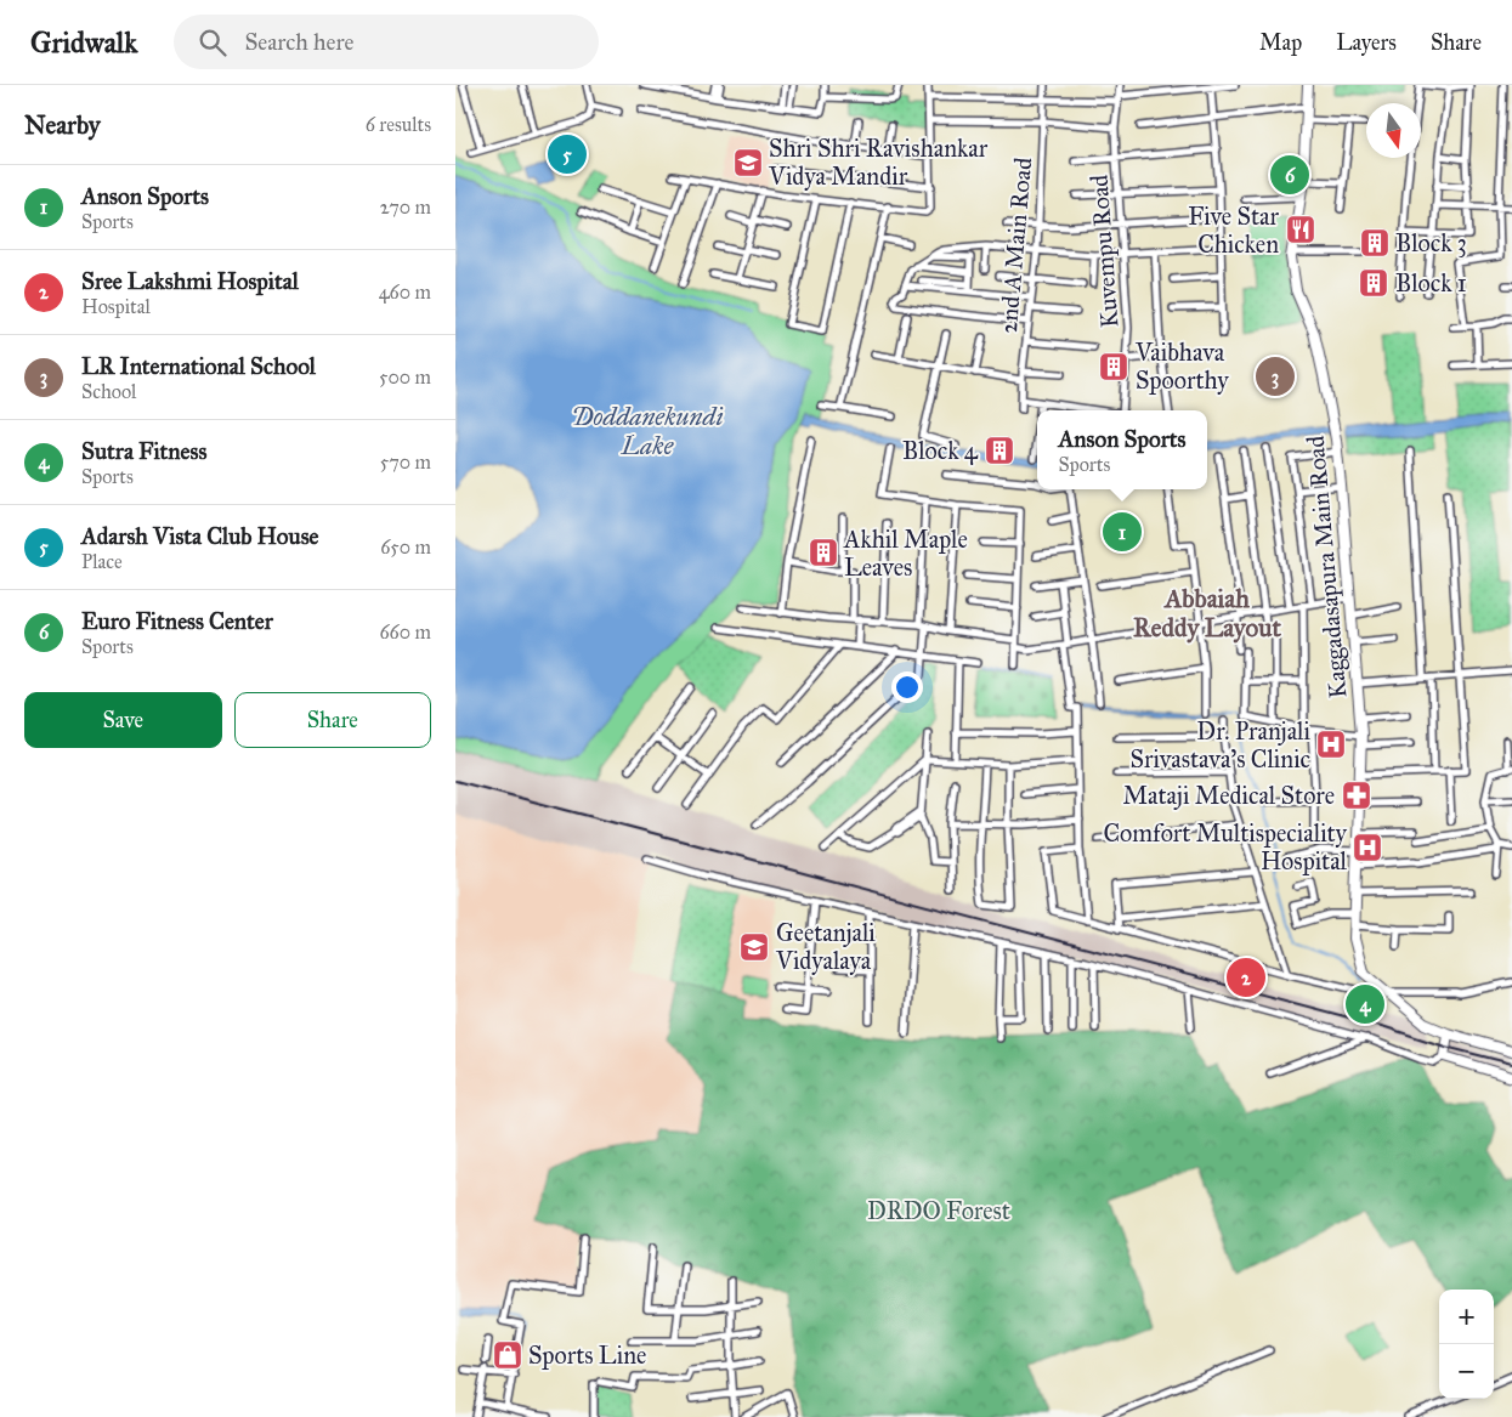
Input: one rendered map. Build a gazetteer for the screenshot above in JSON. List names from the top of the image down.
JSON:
{
  "streets": {
    "main road": ["Kaggadasapura Main Road"],
    "street": ["2nd A Main Road", "Kuvempu Road"]
  },
  "districts": ["Abbaiah Reddy Layout"],
  "water": ["Doddanekundi Lake"],
  "parks": ["DRDO Forest"],
  "places": {
    "school or university": ["Shri Shri Ravishankar Vidya Mandir", "Geetanjali Vidyalaya"],
    "restaurant": ["Five Star Chicken"],
    "building": [
      "Block 3",
      "Block 1",
      "Vaibhava Spoorthy",
      "Block 4",
      "Akhil Maple Leaves"
    ],
    "hospital": ["Dr. Pranjali Srivastava's Clinic", "Comfort Multispeciality Hospital"],
    "pharmacy": ["Mataji Medical Store"],
    "shop": ["Sports Line"]
  },
  "north": "bottom",
  "page": {
    "header": "Gridwalk",
    "search": "Search here",
    "nav": ["Map", "Layers", "Share"],
    "heading": ["Nearby", "6 results"],
    "pins": [
      "5",
      "6",
      "3",
      "1",
      "2",
      "4"
    ],
    "list": [
      {
        "mark": "1",
        "name": "Anson Sports",
        "note": "Sports",
        "value": "270 m"
      },
      {
        "mark": "2",
        "name": "Sree Lakshmi Hospital",
        "note": "Hospital",
        "value": "460 m"
      },
      {
        "mark": "3",
        "name": "LR International School",
        "note": "School",
        "value": "500 m"
      },
      {
        "mark": "4",
        "name": "Sutra Fitness",
        "note": "Sports",
        "value": "570 m"
      },
      {
        "mark": "5",
        "name": "Adarsh Vista Club House",
        "note": "Place",
        "value": "650 m"
      },
      {
        "mark": "6",
        "name": "Euro Fitness Center",
        "note": "Sports",
        "value": "660 m"
      }
    ],
    "popup": ["Anson Sports", "Sports"],
    "buttons": ["Save", "Share"],
    "map_buttons": ["+", "−"]
  }
}
